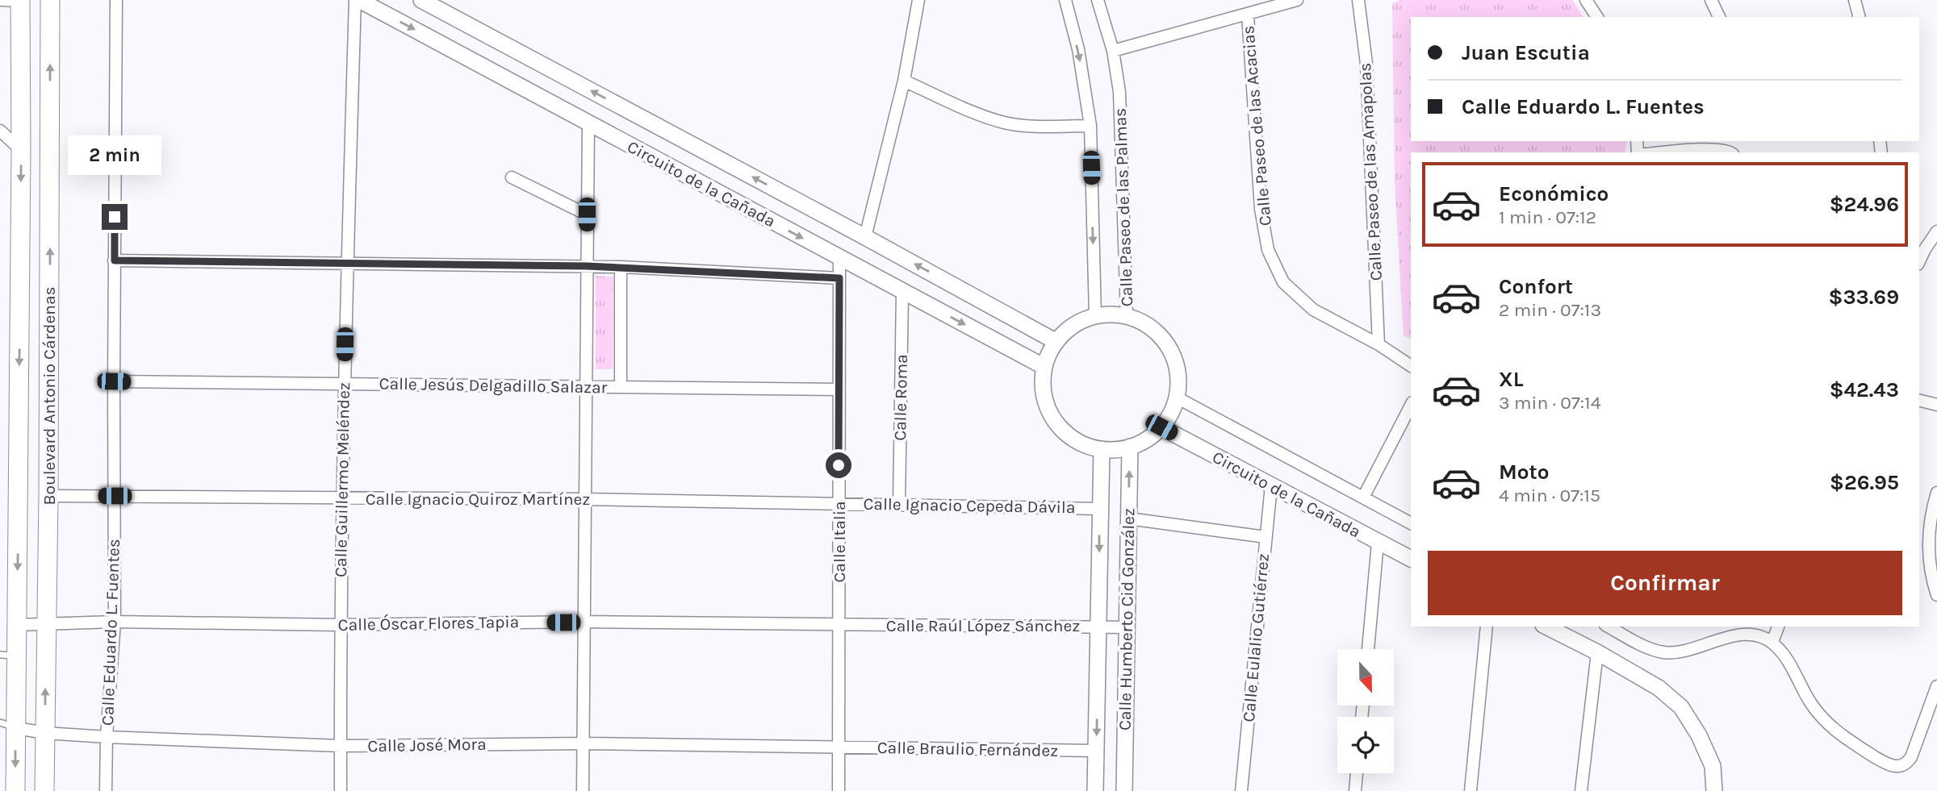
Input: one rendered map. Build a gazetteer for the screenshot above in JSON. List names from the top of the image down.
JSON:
{
  "streets": {
    "main road": ["Boulevard Antonio Cárdenas"],
    "street": [
      "Calle Paseo de las Acacias",
      "Calle Paseo de las Amapolas",
      "Circuito de la Cañada",
      "Calle Paseo de las Palmas",
      "Calle Jesús Delgadillo Salazar",
      "Calle Roma",
      "Calle Guillermo Meléndez",
      "Calle Ignacio Quiroz Martínez",
      "Calle Ignacio Cepeda Dávila",
      "Calle Italia",
      "Calle Humberto Cid González",
      "Calle Óscar Flores Tapia",
      "Calle Raúl López Sánchez",
      "Calle Eduardo L. Fuentes",
      "Calle Eulalio Gutiérrez",
      "Calle José Mora",
      "Calle Braulio Fernández"
    ]
  },
  "crossings": [
    ["Calle Paseo de las Acacias", "Calle Paseo de las Amapolas"],
    ["Circuito de la Cañada", "Calle Paseo de las Palmas"],
    ["Circuito de la Cañada", "Calle Roma"],
    ["Circuito de la Cañada", "Calle Guillermo Meléndez"],
    ["Circuito de la Cañada", "Calle Italia"],
    ["Circuito de la Cañada", "Calle Humberto Cid González"],
    ["Circuito de la Cañada", "Calle Eulalio Gutiérrez"],
    ["Calle Paseo de las Palmas", "Calle Humberto Cid González"],
    ["Calle Jesús Delgadillo Salazar", "Calle Guillermo Meléndez"],
    ["Calle Jesús Delgadillo Salazar", "Calle Italia"],
    ["Calle Jesús Delgadillo Salazar", "Calle Eduardo L. Fuentes"],
    ["Boulevard Antonio Cárdenas", "Calle Ignacio Quiroz Martínez"],
    ["Boulevard Antonio Cárdenas", "Calle Óscar Flores Tapia"],
    ["Boulevard Antonio Cárdenas", "Calle José Mora"],
    ["Calle Roma", "Calle Ignacio Cepeda Dávila"],
    ["Calle Guillermo Meléndez", "Calle Ignacio Quiroz Martínez"],
    ["Calle Guillermo Meléndez", "Calle Óscar Flores Tapia"],
    ["Calle Guillermo Meléndez", "Calle José Mora"],
    ["Calle Ignacio Quiroz Martínez", "Calle Ignacio Cepeda Dávila"],
    ["Calle Ignacio Quiroz Martínez", "Calle Italia"],
    ["Calle Ignacio Quiroz Martínez", "Calle Eduardo L. Fuentes"],
    ["Calle Ignacio Cepeda Dávila", "Calle Italia"],
    ["Calle Ignacio Cepeda Dávila", "Calle Humberto Cid González"],
    ["Calle Italia", "Calle Óscar Flores Tapia"],
    ["Calle Italia", "Calle Raúl López Sánchez"],
    ["Calle Italia", "Calle José Mora"],
    ["Calle Italia", "Calle Braulio Fernández"],
    ["Calle Humberto Cid González", "Calle Raúl López Sánchez"],
    ["Calle Humberto Cid González", "Calle Braulio Fernández"],
    ["Calle Óscar Flores Tapia", "Calle Raúl López Sánchez"],
    ["Calle Óscar Flores Tapia", "Calle Eduardo L. Fuentes"],
    ["Calle Eduardo L. Fuentes", "Calle José Mora"],
    ["Calle José Mora", "Calle Braulio Fernández"]
  ],
  "north": "bottom",
  "page": {
    "banner": ["Juan Escutia", "Calle Eduardo L. Fuentes"],
    "bubble": "2 min",
    "list": [
      {
        "name": "Económico",
        "note": "1 min · 07:12",
        "value": "$24.96"
      },
      {
        "name": "Confort",
        "note": "2 min · 07:13",
        "value": "$33.69"
      },
      {
        "name": "XL",
        "note": "3 min · 07:14",
        "value": "$42.43"
      },
      {
        "name": "Moto",
        "note": "4 min · 07:15",
        "value": "$26.95"
      }
    ],
    "buttons": "Confirmar"
  }
}
